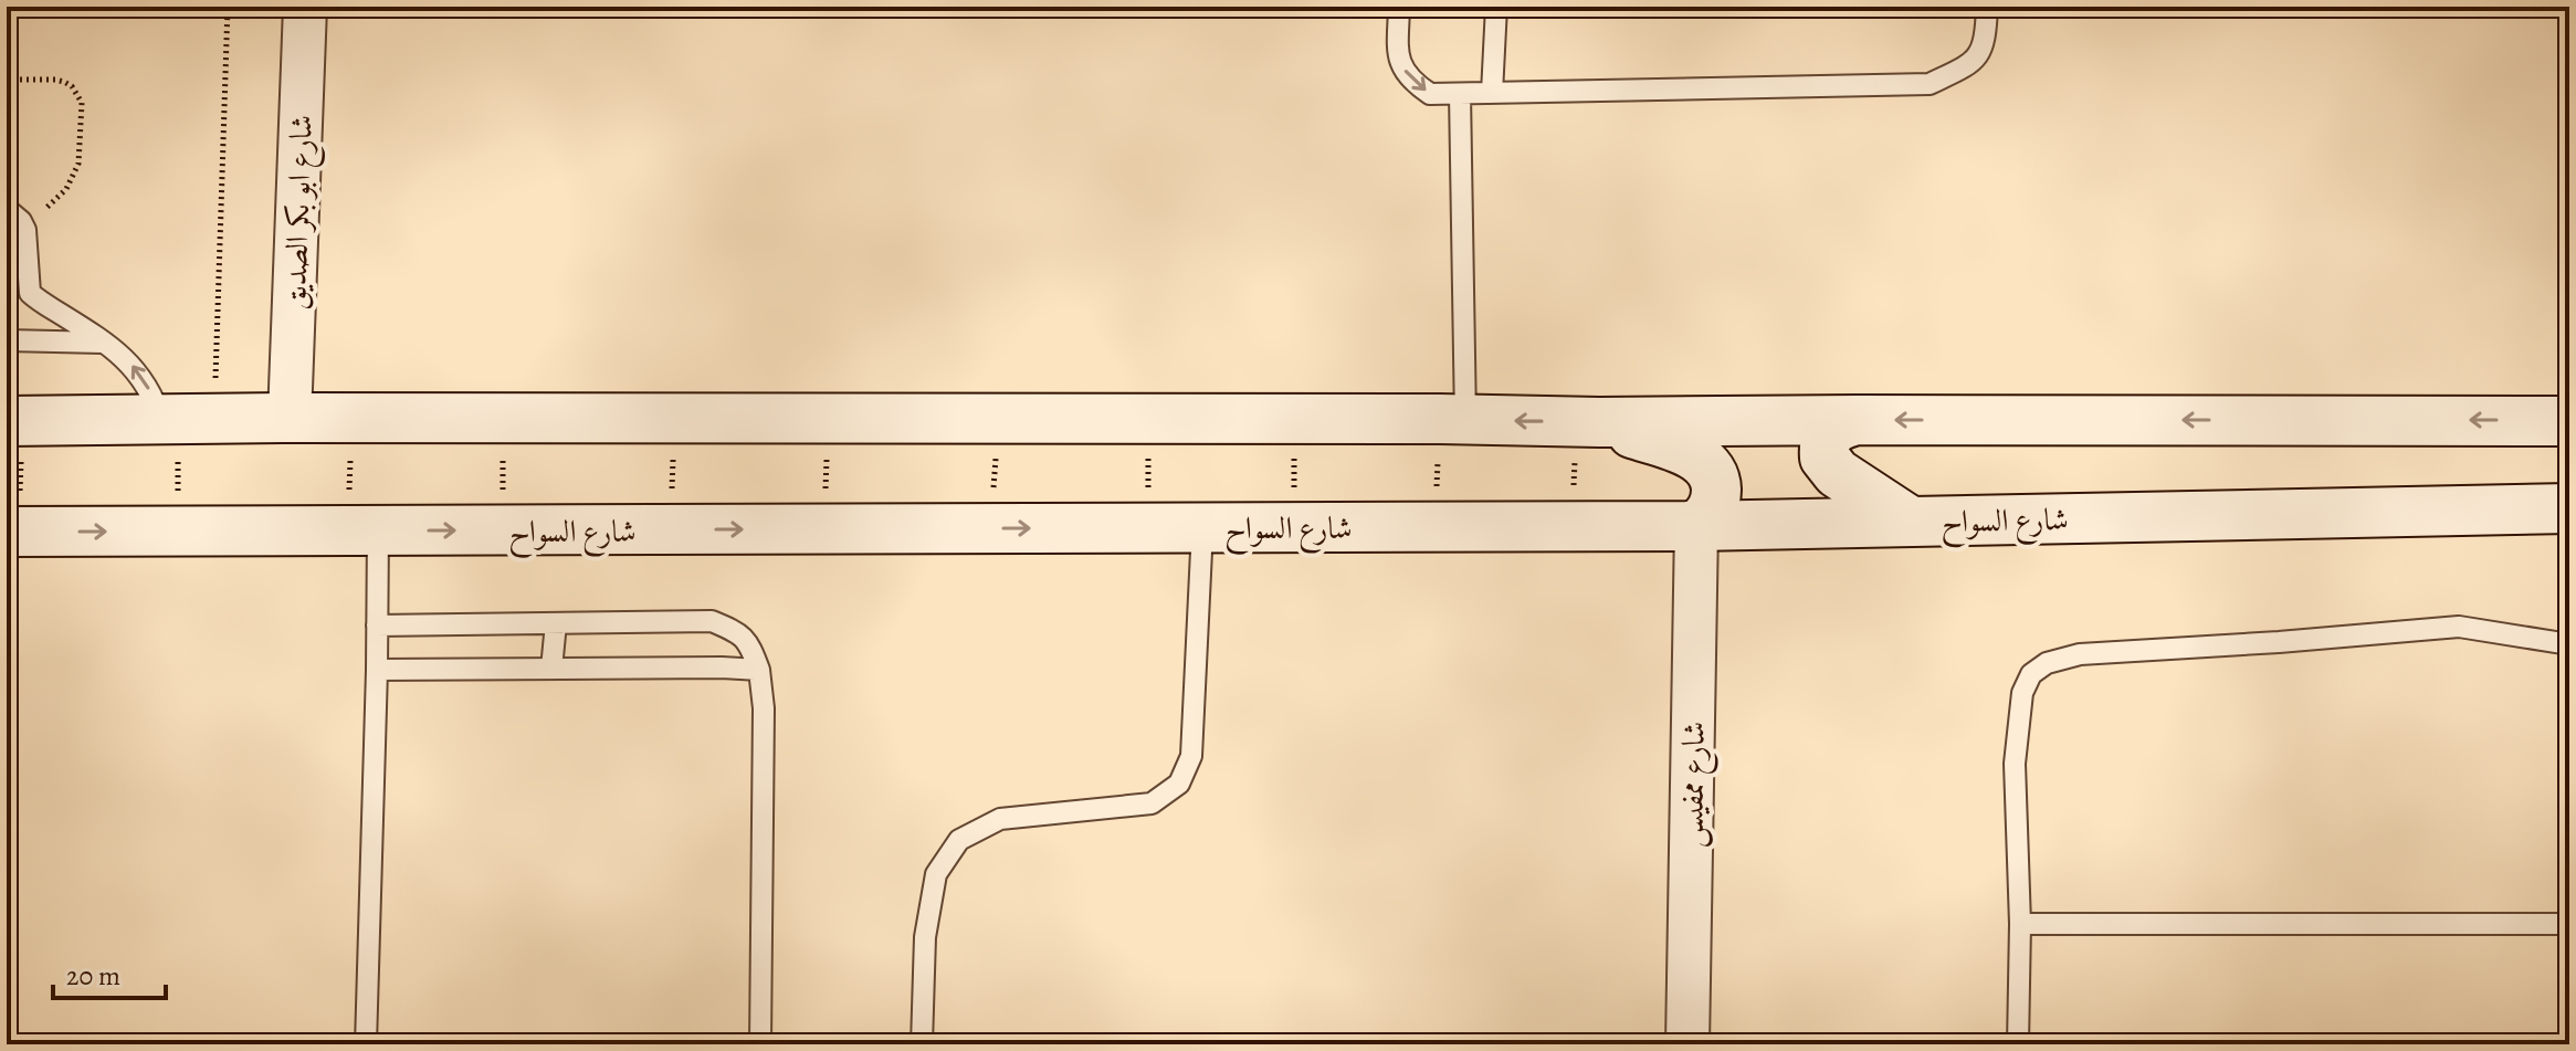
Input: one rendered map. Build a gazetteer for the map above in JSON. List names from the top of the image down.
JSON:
{
  "streets": {
    "main road": ["شارع السواح"],
    "street": ["شارع ابو بكر الصديق", "شارع ممفيس"]
  },
  "crossings": [
    ["شارع السواح", "شارع ممفيس"]
  ],
  "scale_bar": "20 m"
}
